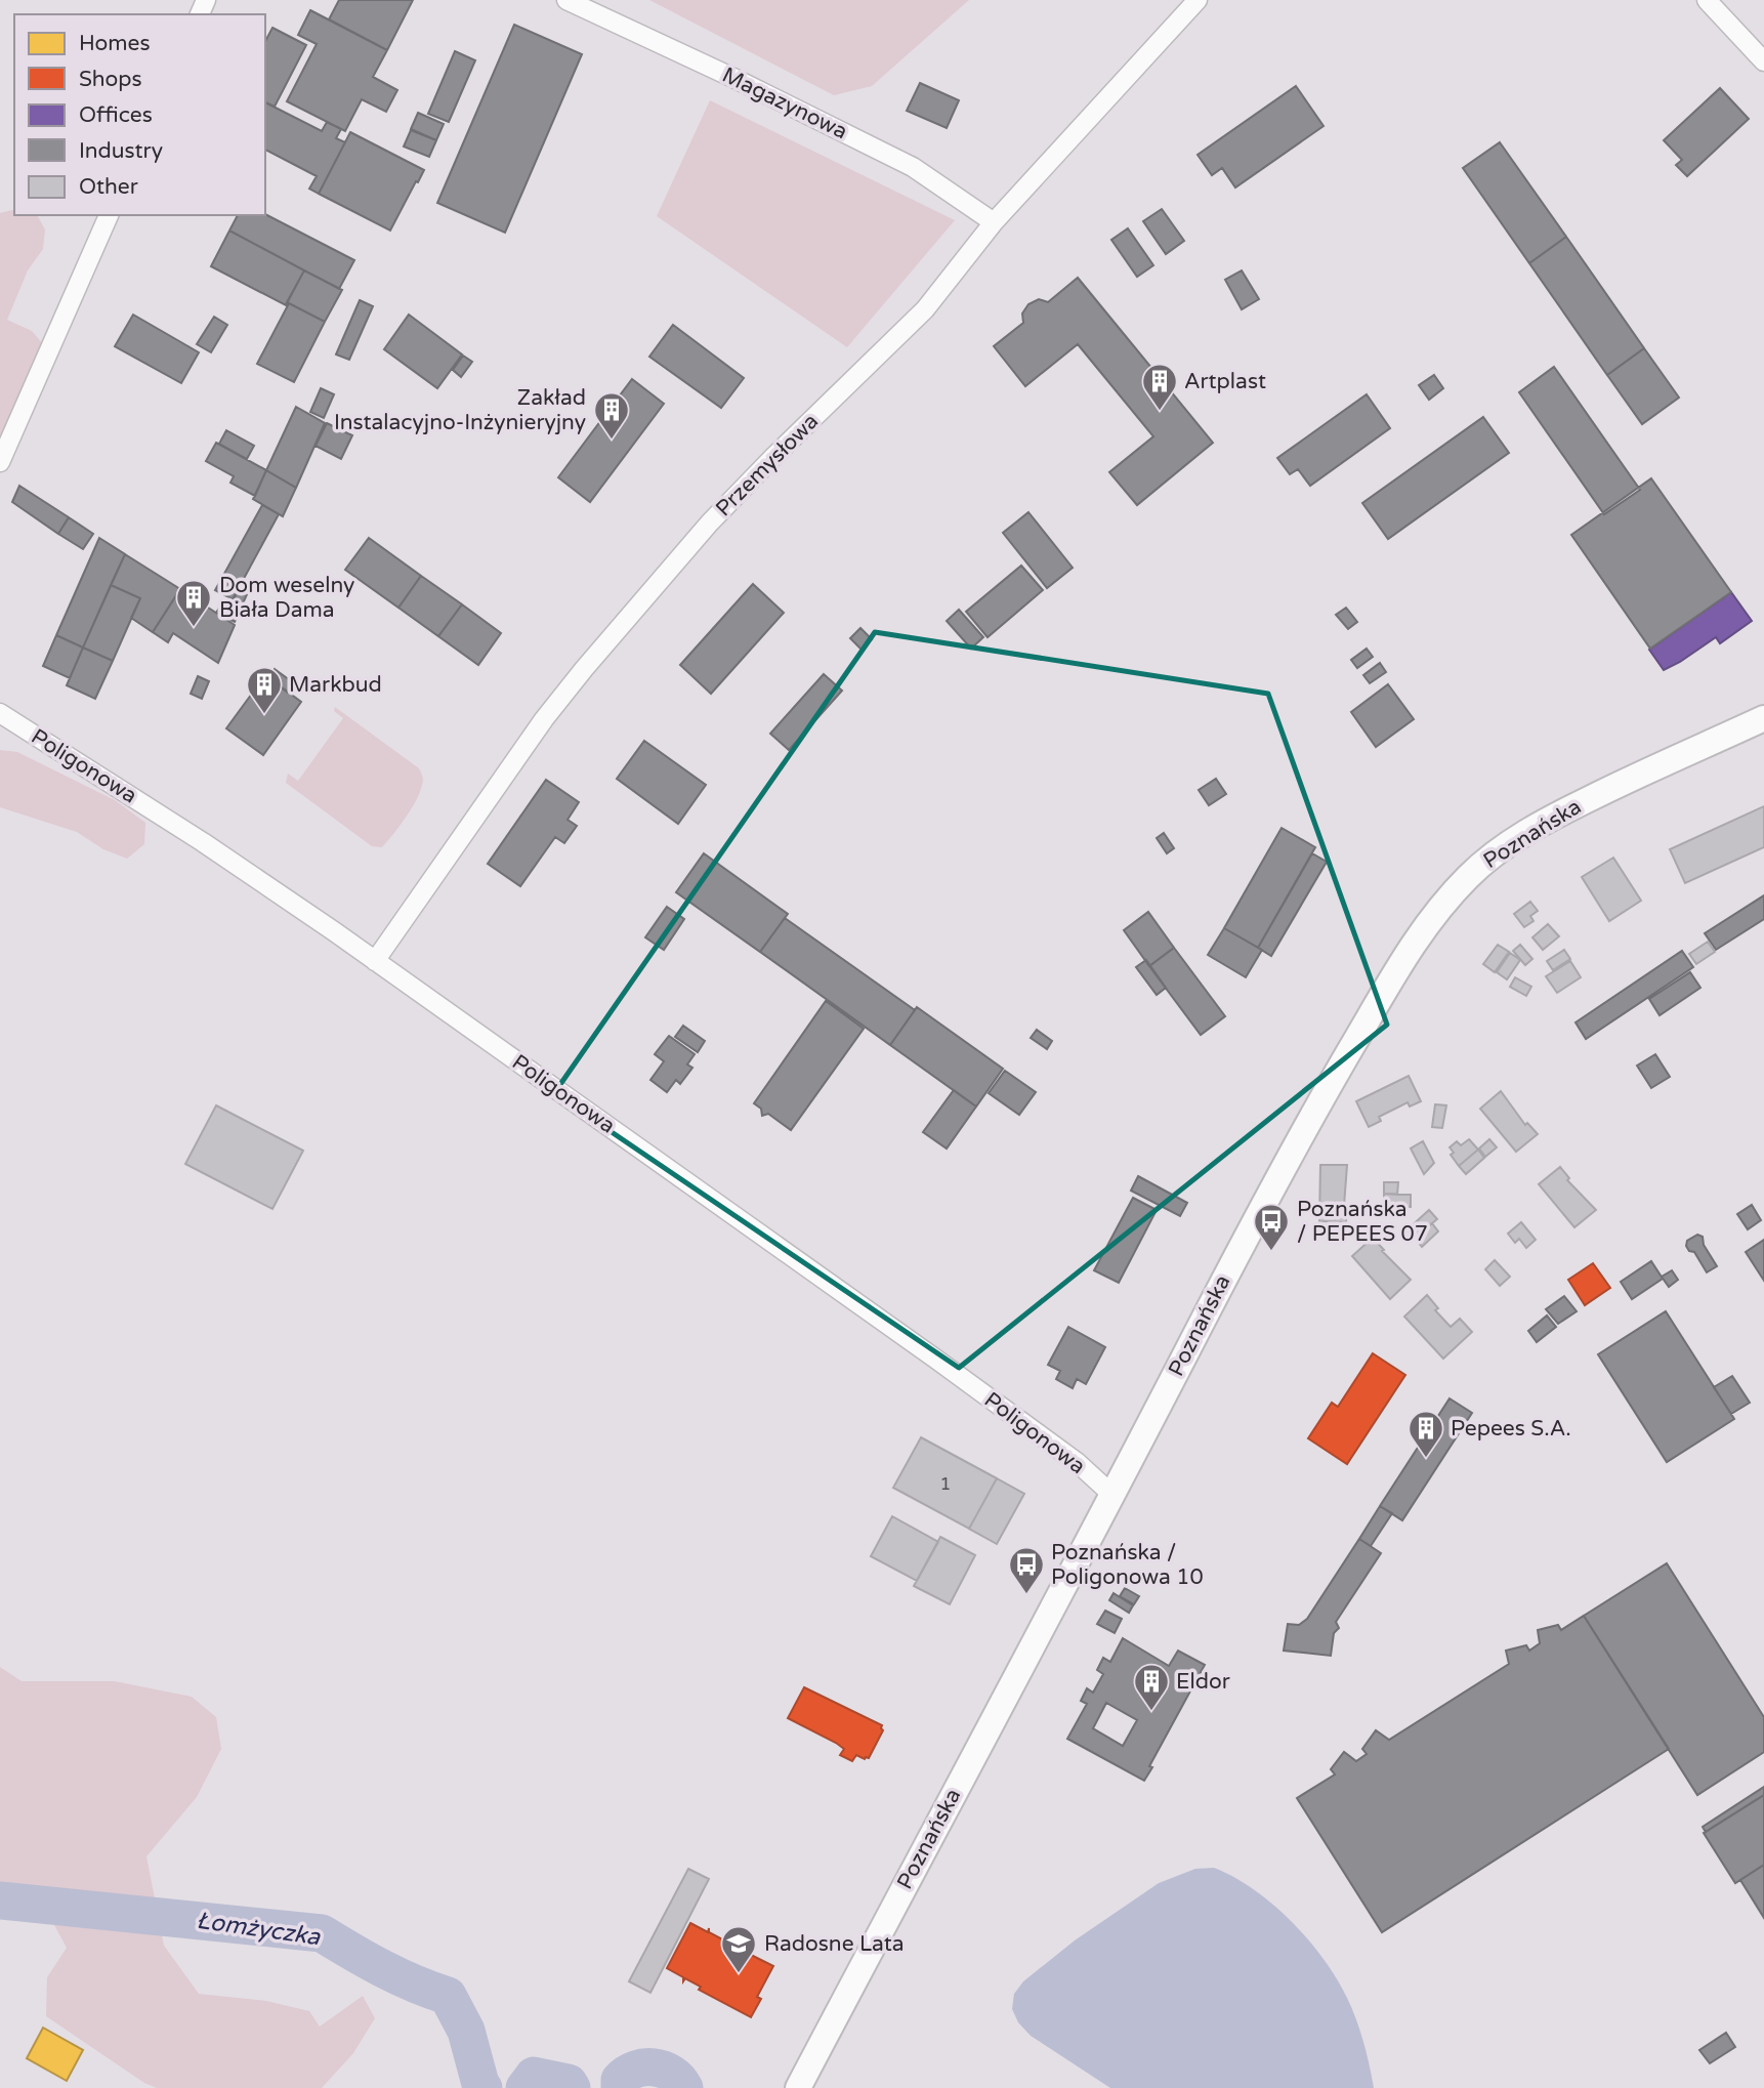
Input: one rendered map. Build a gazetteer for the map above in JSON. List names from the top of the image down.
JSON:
{
  "streets": {
    "main road": ["Poznańska"],
    "street": ["Magazynowa", "Przemysłowa", "Poligonowa"]
  },
  "crossings": [
    ["Magazynowa", "Przemysłowa"],
    ["Przemysłowa", "Poligonowa"],
    ["Poligonowa", "Poznańska"]
  ],
  "water": ["Łomżyczka"],
  "places": {
    "building": [
      "Artplast",
      "Zakład Instalacyjno-Inżynieryjny",
      "Dom weselny Biała Dama",
      "Markbud",
      "Pepees S.A.",
      "Eldor"
    ],
    "bus stop": ["Poznańska / PEPEES 07", "Poznańska / Poligonowa 10"],
    "school or university": ["Radosne Lata"]
  },
  "house_numbers": ["1"],
  "legend": [
    "Homes",
    "Shops",
    "Offices",
    "Industry",
    "Other"
  ]
}
